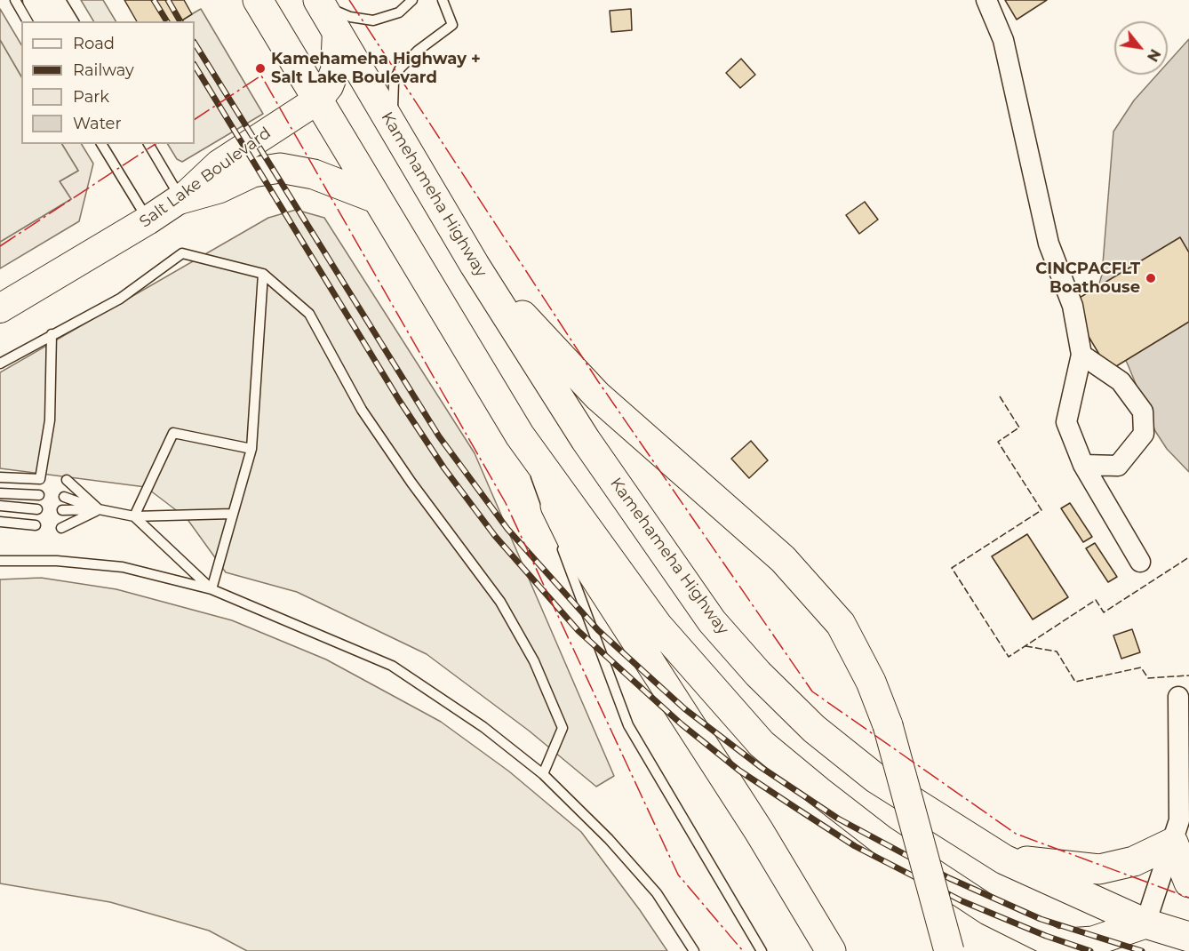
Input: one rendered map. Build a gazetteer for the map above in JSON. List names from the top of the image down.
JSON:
{
  "streets": {
    "main road": ["Salt Lake Boulevard", "Kamehameha Highway"]
  },
  "crossings": [
    ["Salt Lake Boulevard", "Kamehameha Highway"]
  ],
  "places": ["Kamehameha Highway + Salt Lake Boulevard", "CINCPACFLT Boathouse"],
  "legend": [
    "Road",
    "Railway",
    "Park",
    "Water"
  ],
  "north": "bottom right"
}
